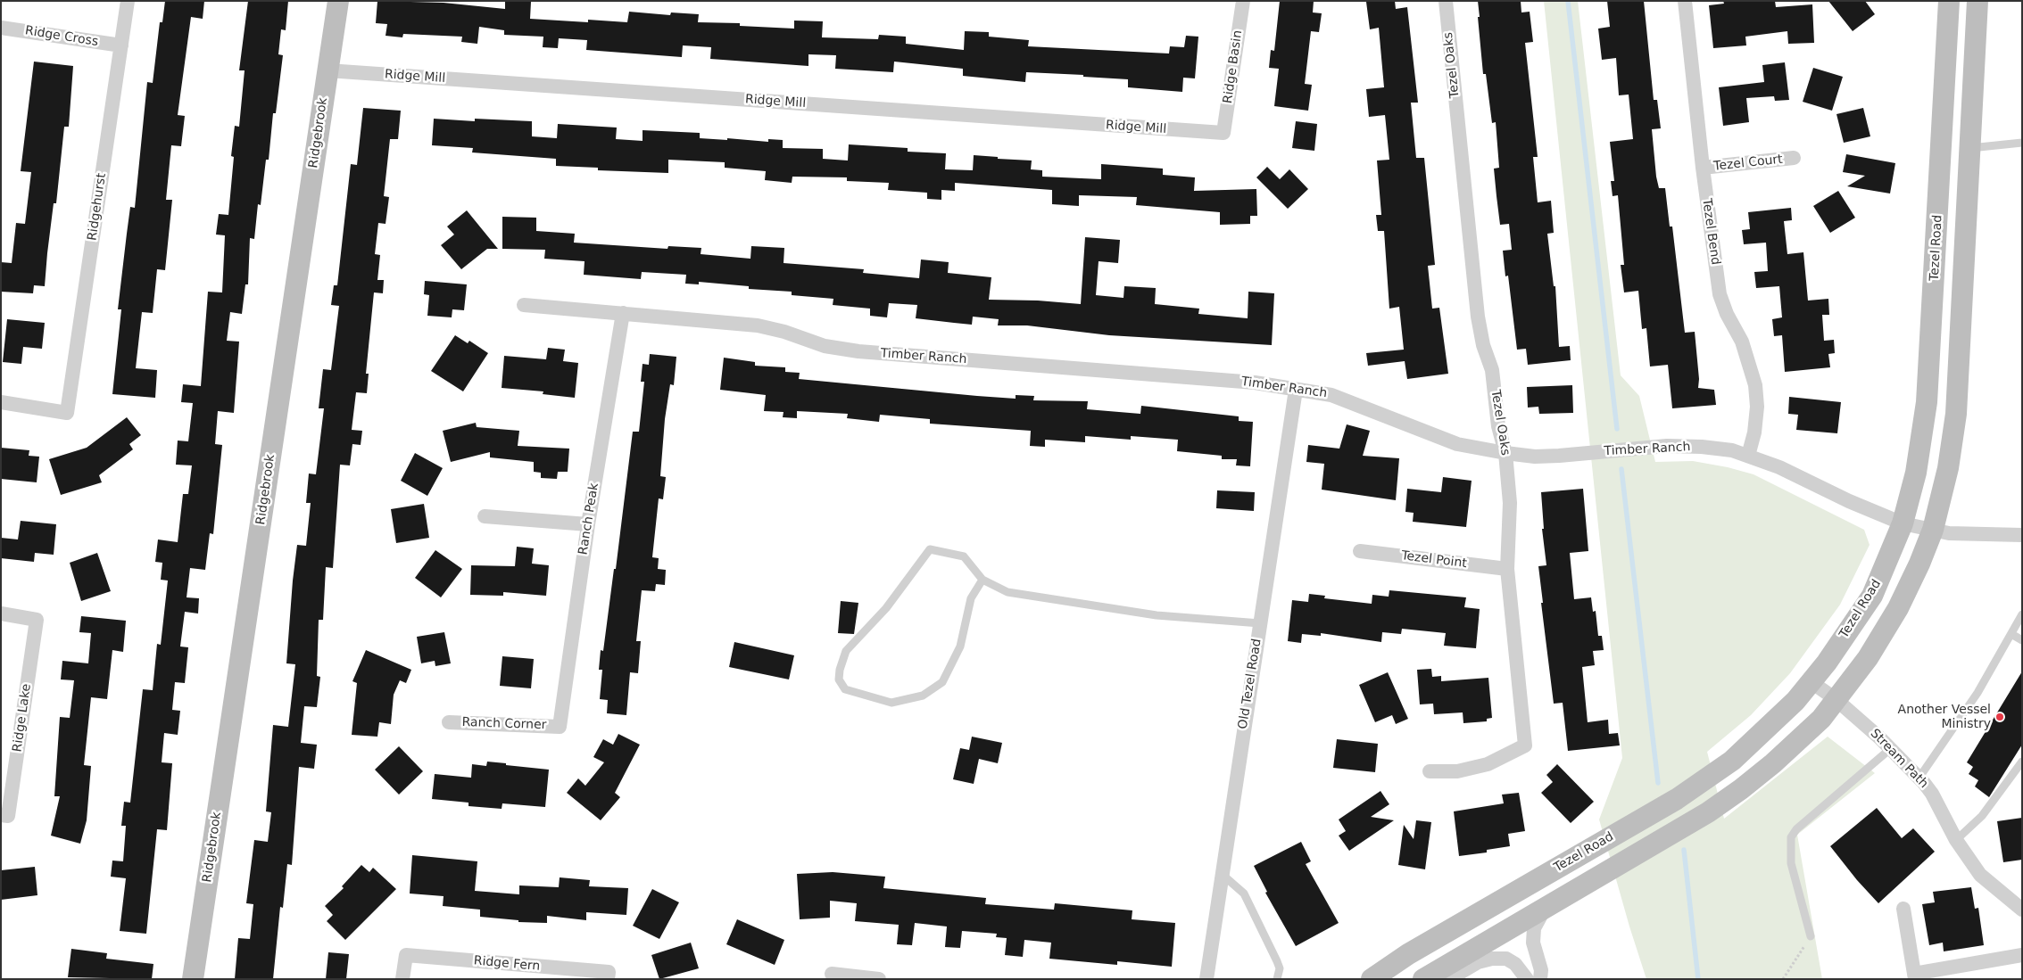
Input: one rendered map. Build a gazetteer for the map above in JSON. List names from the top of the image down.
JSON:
{
  "streets": {
    "main road": ["Ridgebrook", "Tezel Road"],
    "street": [
      "Ridge Cross",
      "Tezel Oaks",
      "Ridge Basin",
      "Ridge Mill",
      "Tezel Court",
      "Ridgehurst",
      "Tezel Bend",
      "Timber Ranch",
      "Ranch Peak",
      "Tezel Point",
      "Old Tezel Road",
      "Ridge Lake",
      "Ranch Corner",
      "Stream Path",
      "Ridge Fern"
    ]
  },
  "crossings": [
    ["Ridge Cross", "Ridgehurst"],
    ["Tezel Oaks", "Timber Ranch"],
    ["Tezel Oaks", "Tezel Point"],
    ["Ridge Basin", "Ridge Mill"],
    ["Ridge Mill", "Ridgebrook"],
    ["Tezel Court", "Tezel Bend"],
    ["Tezel Bend", "Timber Ranch"],
    ["Tezel Road", "Timber Ranch"],
    ["Tezel Road", "Stream Path"],
    ["Timber Ranch", "Ranch Peak"],
    ["Timber Ranch", "Old Tezel Road"],
    ["Ranch Peak", "Ranch Corner"]
  ],
  "places": ["Another Vessel Ministry"]
}
